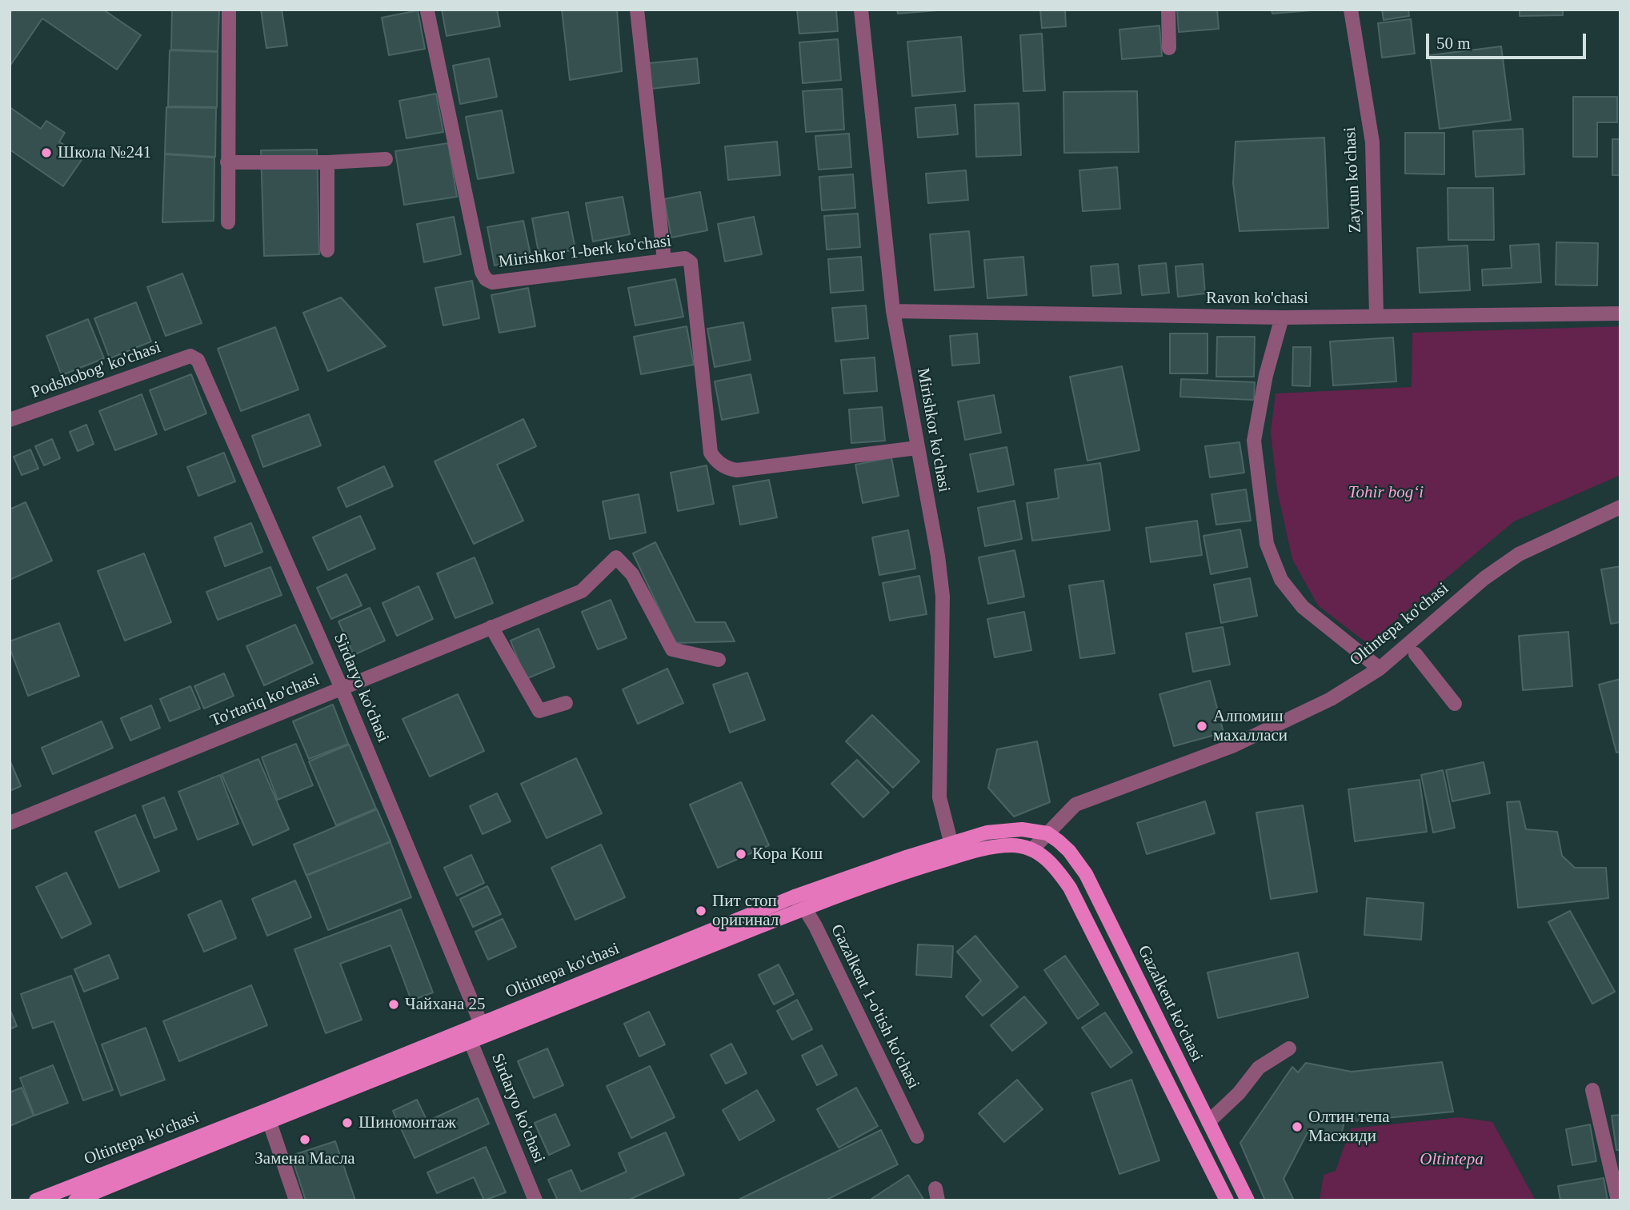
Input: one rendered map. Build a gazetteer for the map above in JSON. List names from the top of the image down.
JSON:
{
  "streets": {
    "main road": ["Oltintepa ko'chasi", "Gazalkent ko'chasi"],
    "street": [
      "Zaytun ko'chasi",
      "Mirishkor 1-berk ko'chasi",
      "Ravon ko'chasi",
      "Podshobog' ko'chasi",
      "Mirishkor ko'chasi",
      "Sirdaryo ko'chasi",
      "To'rtariq ko'chasi",
      "Gazalkent 1-o'tish ko'chasi"
    ]
  },
  "crossings": [
    ["Zaytun ko'chasi", "Ravon ko'chasi"],
    ["Mirishkor 1-berk ko'chasi", "Mirishkor ko'chasi"],
    ["Ravon ko'chasi", "Mirishkor ko'chasi"],
    ["Podshobog' ko'chasi", "Sirdaryo ko'chasi"],
    ["Mirishkor ko'chasi", "Oltintepa ko'chasi"],
    ["Oltintepa ko'chasi", "Sirdaryo ko'chasi"],
    ["Oltintepa ko'chasi", "Gazalkent ko'chasi"],
    ["Oltintepa ko'chasi", "Gazalkent 1-o'tish ko'chasi"],
    ["Sirdaryo ko'chasi", "To'rtariq ko'chasi"]
  ],
  "parks": ["Tohir bog‘i", "Oltintepa"],
  "places": [
    "Школа №241",
    "Алпомиш махалласи",
    "Кора Кош",
    "Пит стоп оригинал",
    "Чайхана 25",
    "Шиномонтаж",
    "Олтин тепа Масжиди",
    "Замена Маслa"
  ],
  "scale_bar": "50 m"
}
